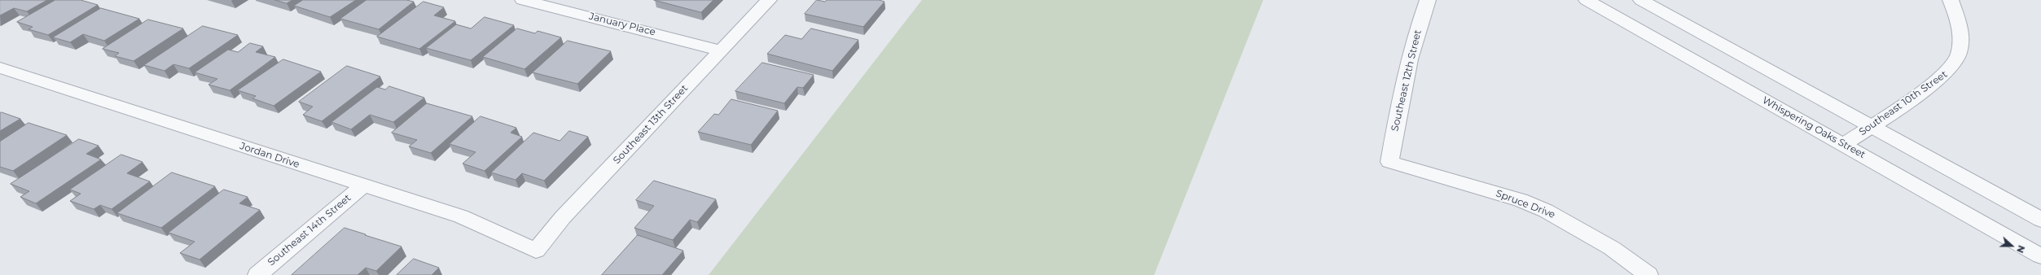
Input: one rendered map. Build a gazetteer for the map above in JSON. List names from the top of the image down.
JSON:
{
  "streets": {
    "street": [
      "January Place",
      "Southeast 12th Street",
      "Southeast 10th Street",
      "Southeast 13th Street",
      "Whispering Oaks Street",
      "Jordan Drive",
      "Spruce Drive",
      "Southeast 14th Street"
    ]
  },
  "crossings": [
    ["January Place", "Southeast 13th Street"],
    ["Southeast 12th Street", "Spruce Drive"],
    ["Southeast 10th Street", "Whispering Oaks Street"],
    ["Southeast 13th Street", "Jordan Drive"],
    ["Jordan Drive", "Southeast 14th Street"]
  ],
  "north": "right"
}
